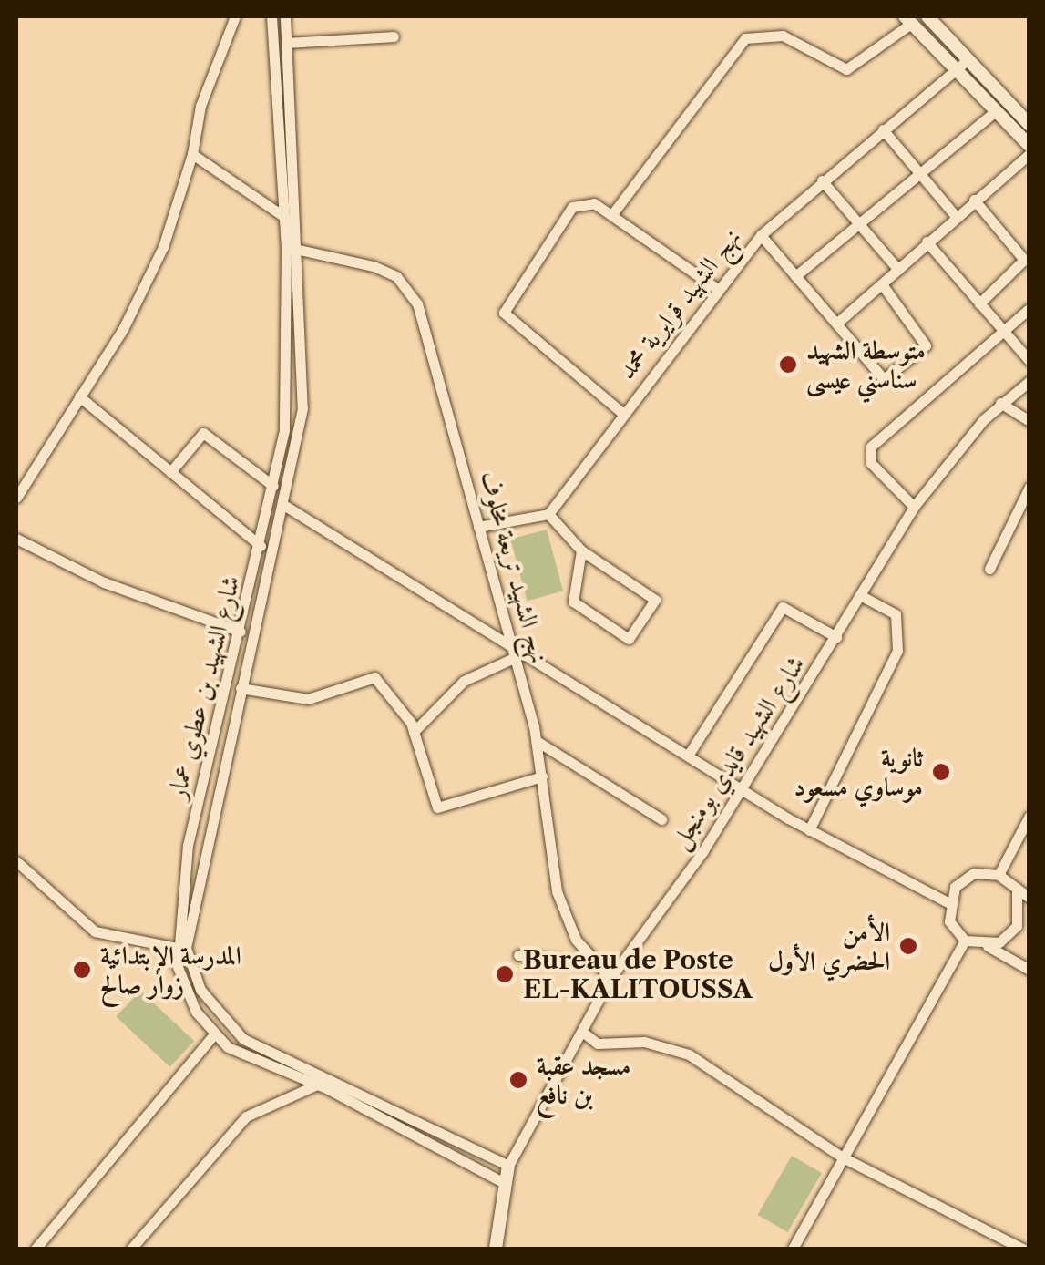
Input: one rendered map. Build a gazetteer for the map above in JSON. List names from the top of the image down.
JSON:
{
  "streets": {
    "street": [
      "نهج الشهيد قرايرية محمد",
      "نهج الشهيد تريعة مخلوف",
      "شارع الشهيد بن عطوي عمار",
      "شارع الشهيد قايدي بومنجل"
    ]
  },
  "crossings": [
    ["نهج الشهيد تريعة مخلوف", "شارع الشهيد بن عطوي عمار"],
    ["نهج الشهيد تريعة مخلوف", "شارع الشهيد قايدي بومنجل"],
    ["شارع الشهيد بن عطوي عمار", "شارع الشهيد قايدي بومنجل"]
  ],
  "places": [
    "متوسطة الشهيد سناسني عيسى",
    "ثانوية موساوي مسعود",
    "الأمن الحضري الأول",
    "المدرسة الإبتدائية زوار صالح",
    "Bureau de Poste EL-KALITOUSSA",
    "مسجد عقبة بن نافع"
  ]
}
